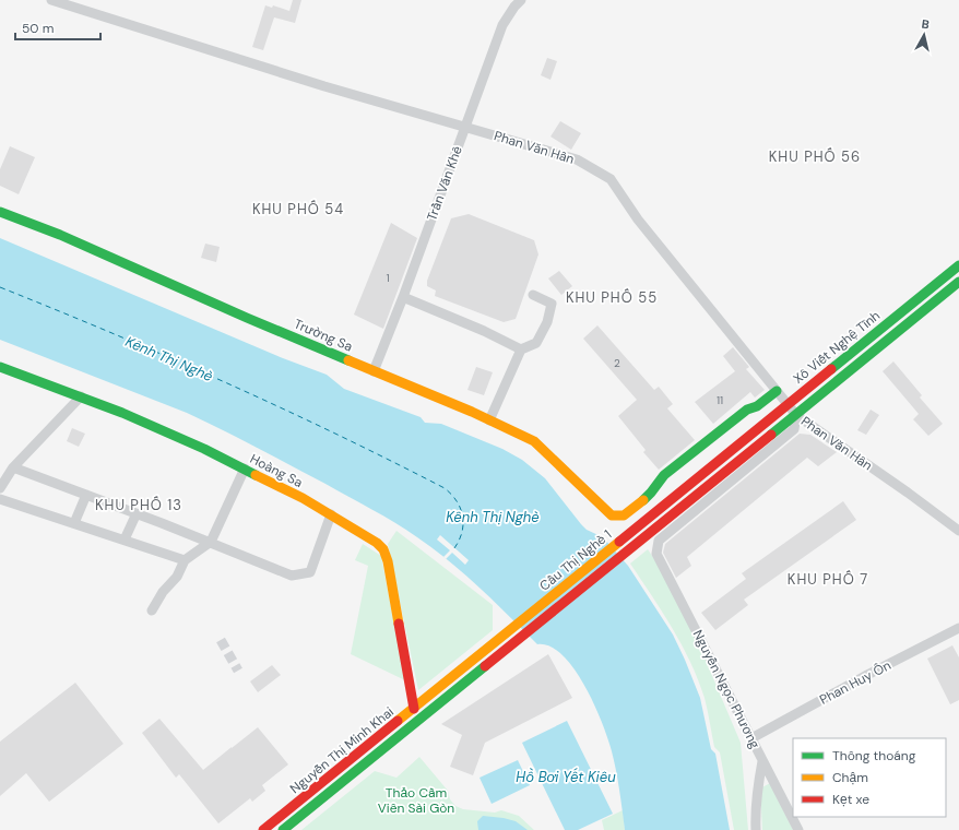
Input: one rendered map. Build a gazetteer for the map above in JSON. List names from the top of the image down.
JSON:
{
  "streets": {
    "main road": [
      "Trường Sa",
      "Xô Viết Nghệ Tĩnh",
      "Hoàng Sa",
      "Cầu Thị Nghè 1",
      "Nguyễn Thị Minh Khai"
    ],
    "street": [
      "Phan Văn Hân",
      "Trần Văn Khê",
      "Phan Huy Ôn",
      "Nguyễn Ngọc Phương"
    ]
  },
  "crossings": [
    ["Phan Văn Hân", "Trần Văn Khê"],
    ["Phan Văn Hân", "Trường Sa"],
    ["Phan Văn Hân", "Xô Viết Nghệ Tĩnh"],
    ["Trần Văn Khê", "Trường Sa"],
    ["Xô Viết Nghệ Tĩnh", "Cầu Thị Nghè 1"],
    ["Xô Viết Nghệ Tĩnh", "Nguyễn Ngọc Phương"],
    ["Hoàng Sa", "Nguyễn Thị Minh Khai"],
    ["Cầu Thị Nghè 1", "Nguyễn Thị Minh Khai"],
    ["Phan Huy Ôn", "Nguyễn Ngọc Phương"]
  ],
  "districts": [
    "KHU PHỐ 56",
    "KHU PHỐ 54",
    "KHU PHỐ 55",
    "KHU PHỐ 13",
    "KHU PHỐ 7"
  ],
  "water": ["Kênh Thị Nghè", "Hồ Bơi Yết Kiêu"],
  "parks": ["Thảo Cầm Viên Sài Gòn"],
  "house_numbers": ["1", "2", "11"],
  "legend": ["Thông thoáng", "Chậm", "Kẹt xe"],
  "scale_bar": "50 m",
  "north": "top"
}
